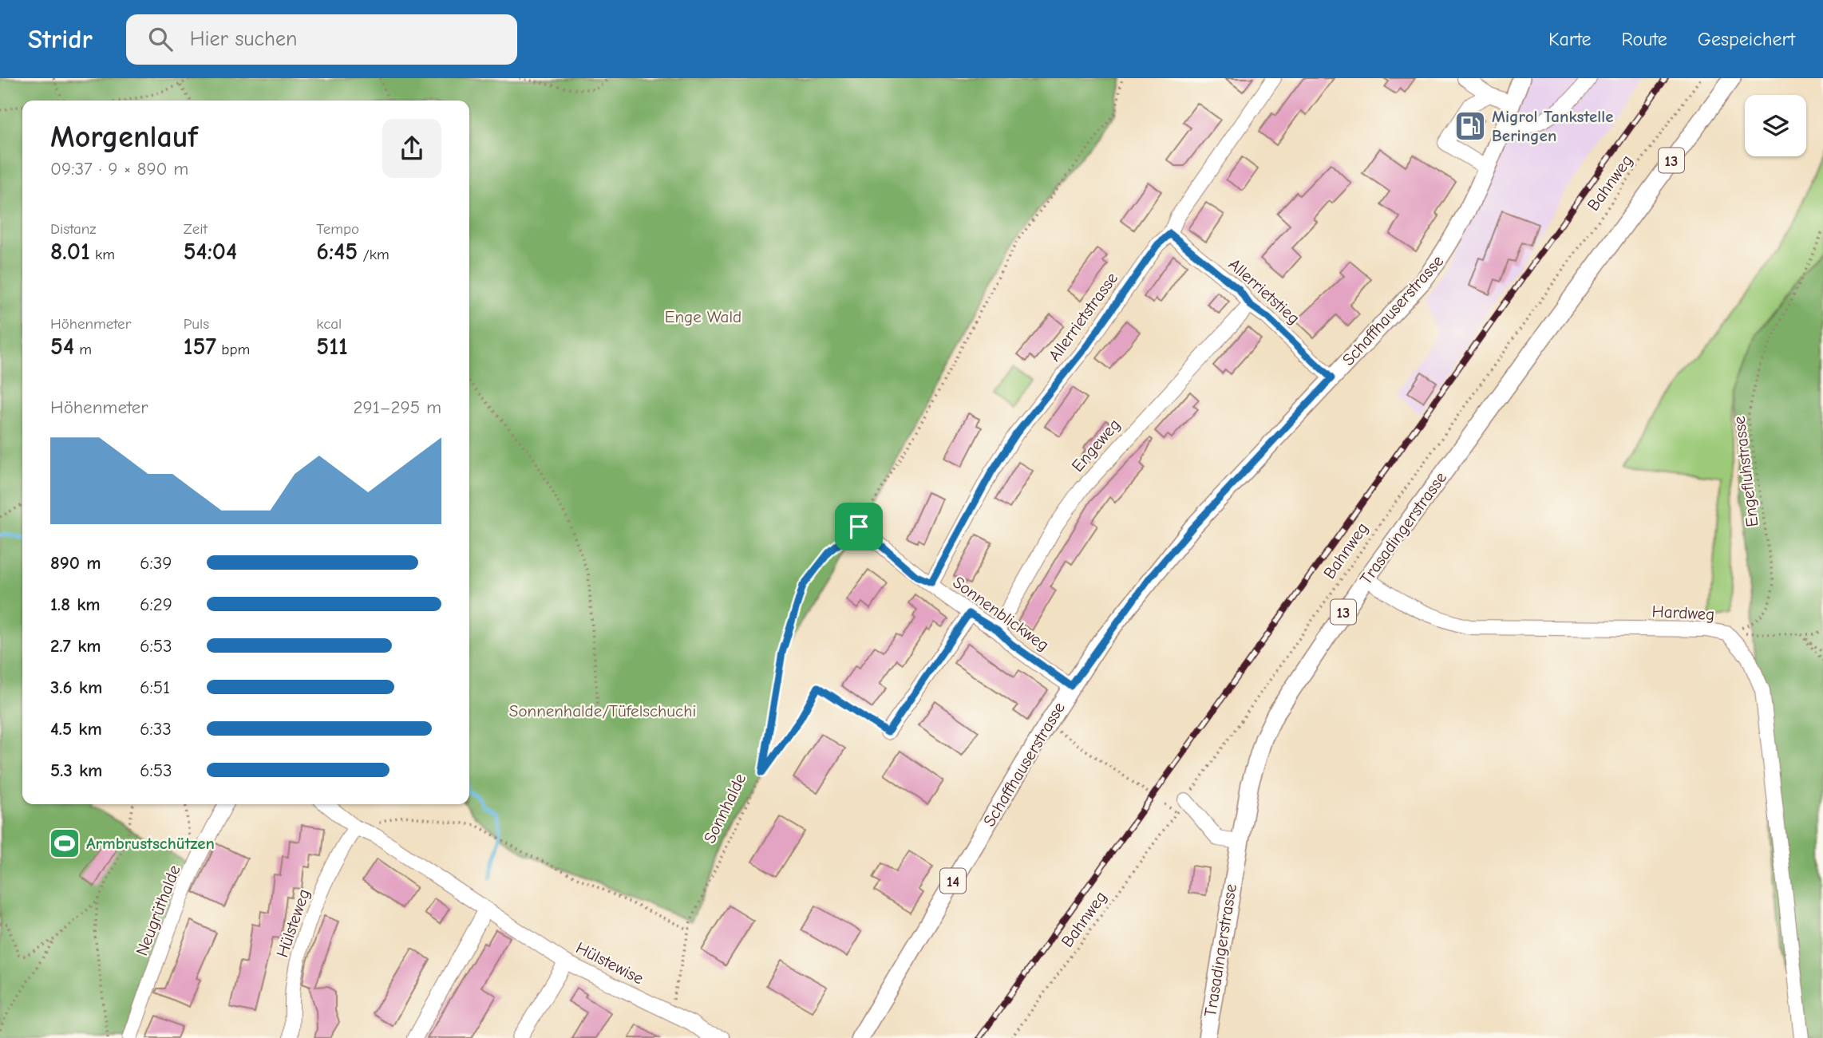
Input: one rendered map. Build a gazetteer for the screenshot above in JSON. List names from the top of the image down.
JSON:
{
  "streets": {
    "main road": [
      "13",
      "Schaffhauserstrasse",
      "Trasadingerstrasse",
      "14"
    ],
    "street": [
      "Allerrietstieg",
      "Allerrietstrasse",
      "Engeweg",
      "Hardweg",
      "Sonnenblickweg",
      "Neugrüthalde",
      "Hülsteweg",
      "Hülstewise"
    ],
    "path": ["Bahnweg", "Engefluhstrasse", "Sonnhalde"]
  },
  "crossings": [
    ["Allerrietstieg", "Schaffhauserstrasse"],
    ["Allerrietstieg", "Allerrietstrasse"],
    ["Allerrietstieg", "Engeweg"],
    ["Schaffhauserstrasse", "Sonnenblickweg"],
    ["Allerrietstrasse", "Sonnenblickweg"],
    ["Engeweg", "Sonnenblickweg"],
    ["Engefluhstrasse", "Hardweg"],
    ["Trasadingerstrasse", "Hardweg"],
    ["Sonnhalde", "Hülstewise"],
    ["Hülsteweg", "Hülstewise"]
  ],
  "parks": ["Enge Wald", "Sonnenhalde/Tüfelschuchi"],
  "places": {
    "fuel station": ["Migrol Tankstelle Beringen"],
    "sports": ["Armbrustschützen"]
  },
  "page": {
    "header": "Stridr",
    "search": "Hier suchen",
    "nav": ["Karte", "Route", "Gespeichert"],
    "heading": ["Morgenlauf", "09:37 · 9 × 890 m"],
    "stats": [
      ["Distanz", "8.01 km"],
      ["Zeit", "54:04"],
      ["Tempo", "6:45 /km"],
      ["Höhenmeter", "54 m"],
      ["Puls", "157 bpm"],
      ["kcal", "511"]
    ],
    "chart": ["Höhenmeter", "291–295 m"],
    "list": [
      {
        "name": "890 m",
        "note": "6:39"
      },
      {
        "name": "1.8 km",
        "note": "6:29"
      },
      {
        "name": "2.7 km",
        "note": "6:53"
      },
      {
        "name": "3.6 km",
        "note": "6:51"
      },
      {
        "name": "4.5 km",
        "note": "6:33"
      },
      {
        "name": "5.3 km",
        "note": "6:53"
      }
    ]
  }
}
